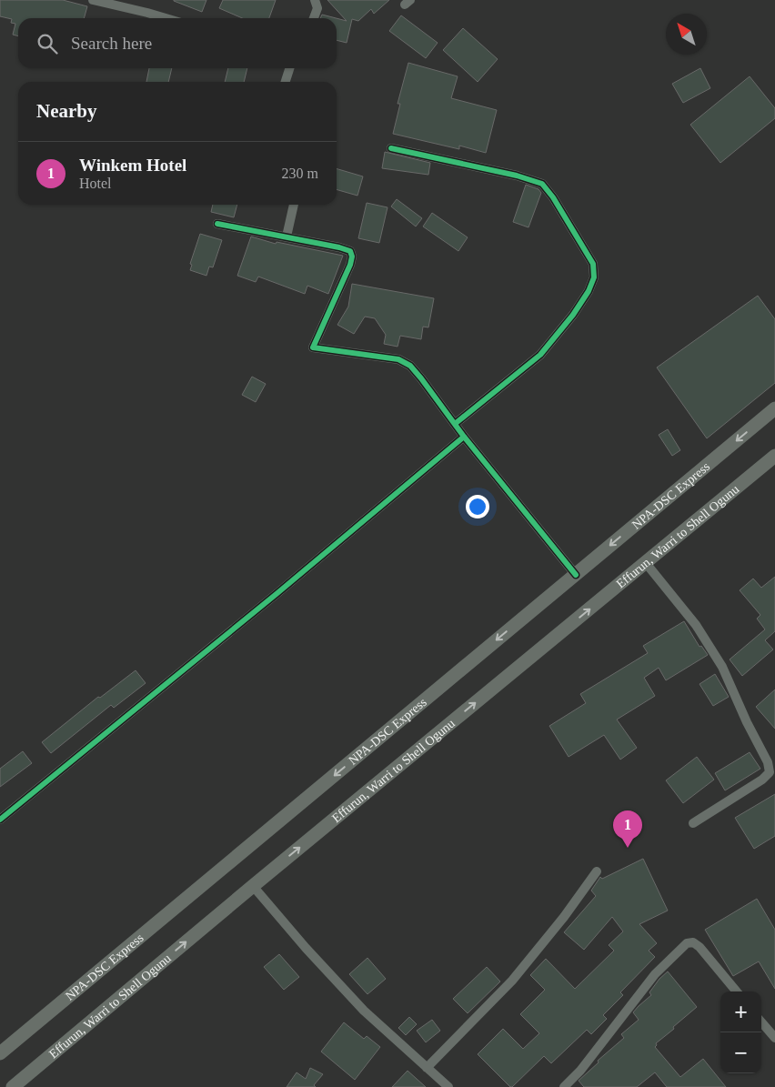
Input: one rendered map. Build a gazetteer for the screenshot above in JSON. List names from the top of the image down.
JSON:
{
  "streets": {
    "main road": ["NPA-DSC Express", "Effurun, Warri to Shell Ogunu"]
  },
  "one_way": ["NPA-DSC Express", "Effurun, Warri to Shell Ogunu"],
  "north": "top left",
  "page": {
    "search": "Search here",
    "heading": "Nearby",
    "list": [
      {
        "mark": "1",
        "name": "Winkem Hotel",
        "note": "Hotel",
        "value": "230 m"
      }
    ],
    "pins": "1",
    "map_buttons": ["+", "−"]
  }
}
